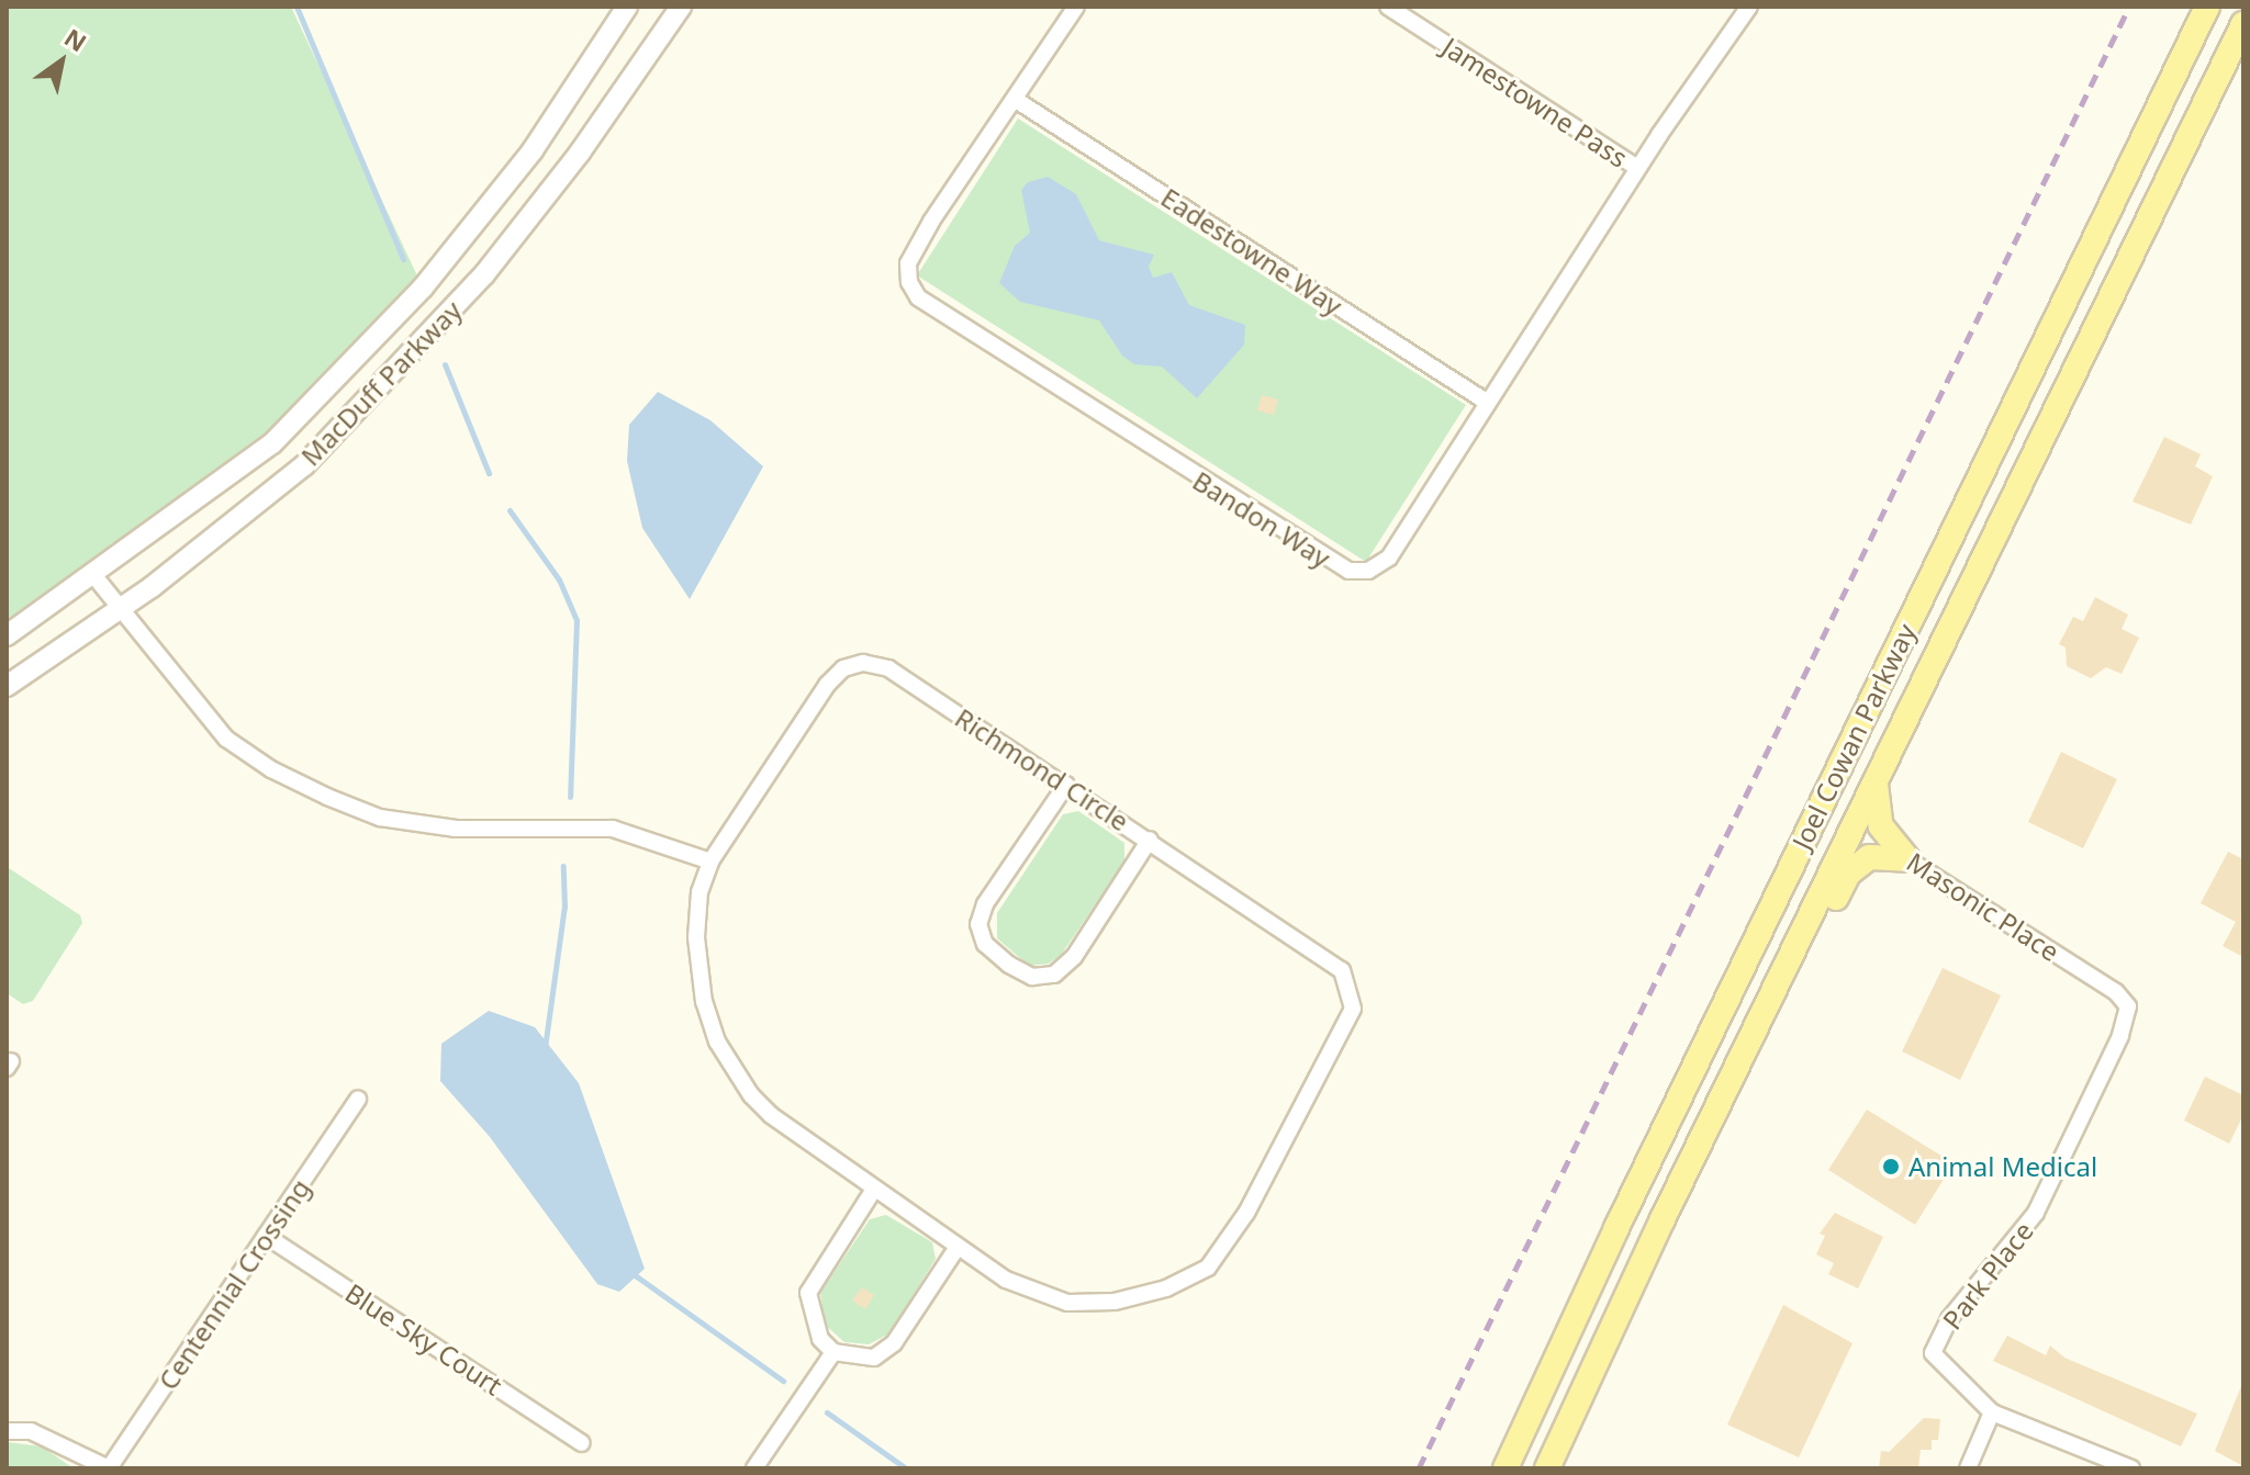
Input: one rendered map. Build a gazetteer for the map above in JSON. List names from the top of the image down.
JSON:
{
  "streets": {
    "main road": ["Joel Cowan Parkway", "Masonic Place"],
    "street": [
      "Jamestowne Pass",
      "Eadestowne Way",
      "MacDuff Parkway",
      "Bandon Way",
      "Richmond Circle",
      "Park Place",
      "Centennial Crossing",
      "Blue Sky Court"
    ]
  },
  "crossings": [
    ["Jamestowne Pass", "Bandon Way"],
    ["Eadestowne Way", "Bandon Way"],
    ["Joel Cowan Parkway", "Masonic Place"],
    ["Masonic Place", "Park Place"],
    ["Centennial Crossing", "Blue Sky Court"]
  ],
  "places": ["Animal Medical"],
  "north": "top right"
}
